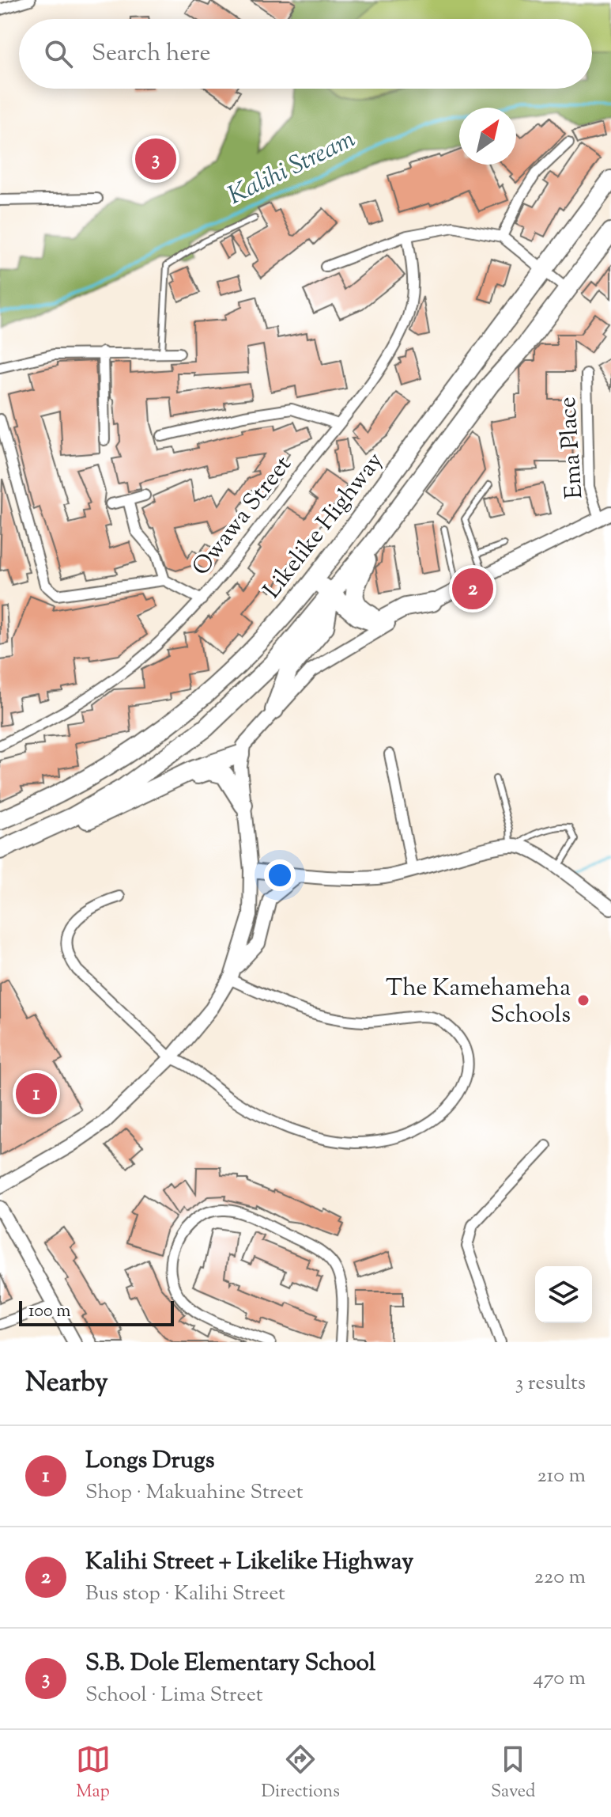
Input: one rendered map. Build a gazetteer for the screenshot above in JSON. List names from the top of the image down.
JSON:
{
  "streets": {
    "highway": ["Likelike Highway"],
    "street": ["Ema Place", "Owawa Street"]
  },
  "water": ["Kalihi Stream"],
  "places": ["The Kamehameha Schools"],
  "scale_bar": "100 m",
  "north": "top right",
  "page": {
    "search": "Search here",
    "pins": ["3", "2", "1"],
    "scale": "100 m",
    "heading": ["Nearby", "3 results"],
    "list": [
      {
        "mark": "1",
        "name": "Longs Drugs",
        "note": "Shop · Makuahine Street",
        "value": "210 m"
      },
      {
        "mark": "2",
        "name": "Kalihi Street + Likelike Highway",
        "note": "Bus stop · Kalihi Street",
        "value": "220 m"
      },
      {
        "mark": "3",
        "name": "S.B. Dole Elementary School",
        "note": "School · Lima Street",
        "value": "470 m"
      }
    ],
    "nav": ["Map", "Directions", "Saved"]
  }
}
